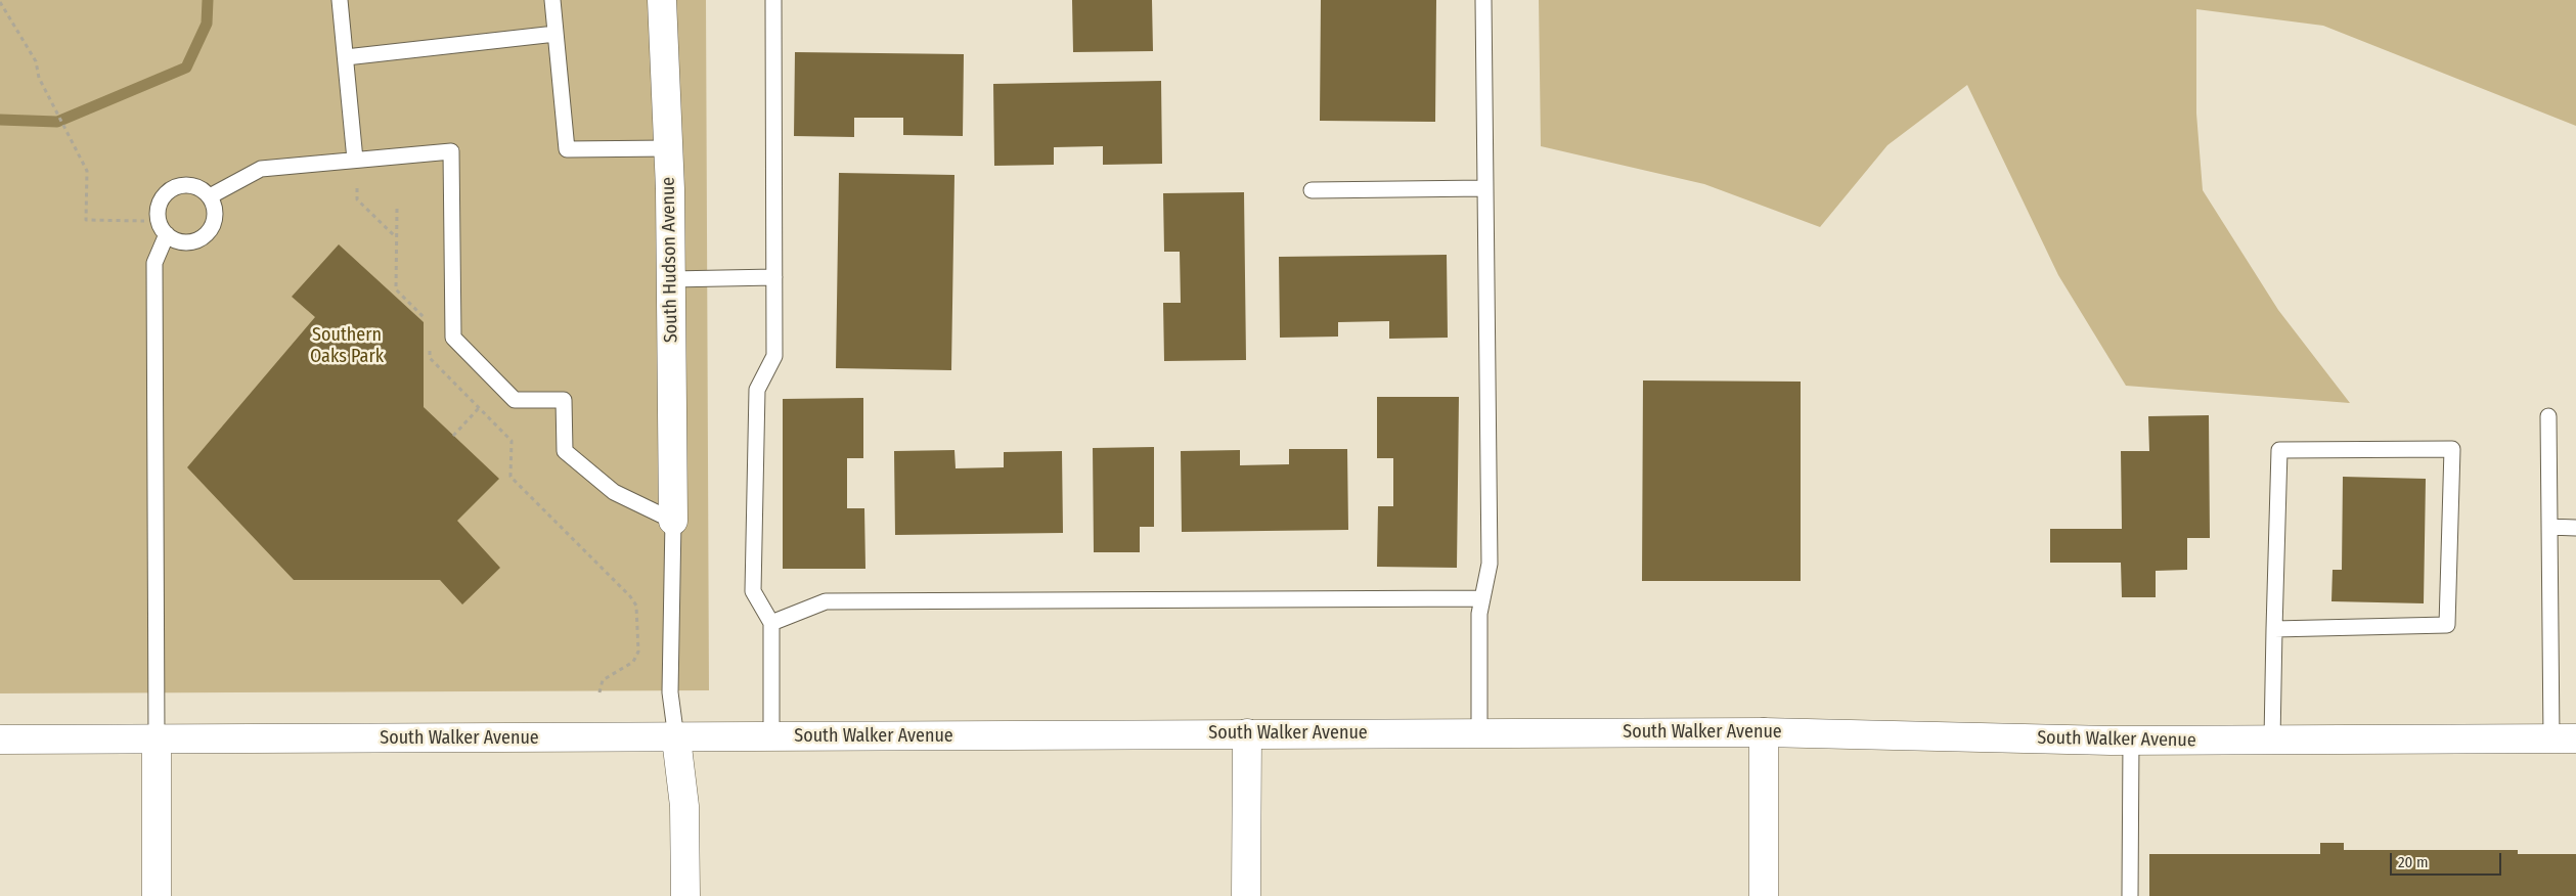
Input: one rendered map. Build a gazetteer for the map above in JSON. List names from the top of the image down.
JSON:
{
  "streets": {
    "main road": ["South Hudson Avenue", "South Walker Avenue"]
  },
  "parks": ["Southern Oaks Park"],
  "scale_bar": "20 m"
}
